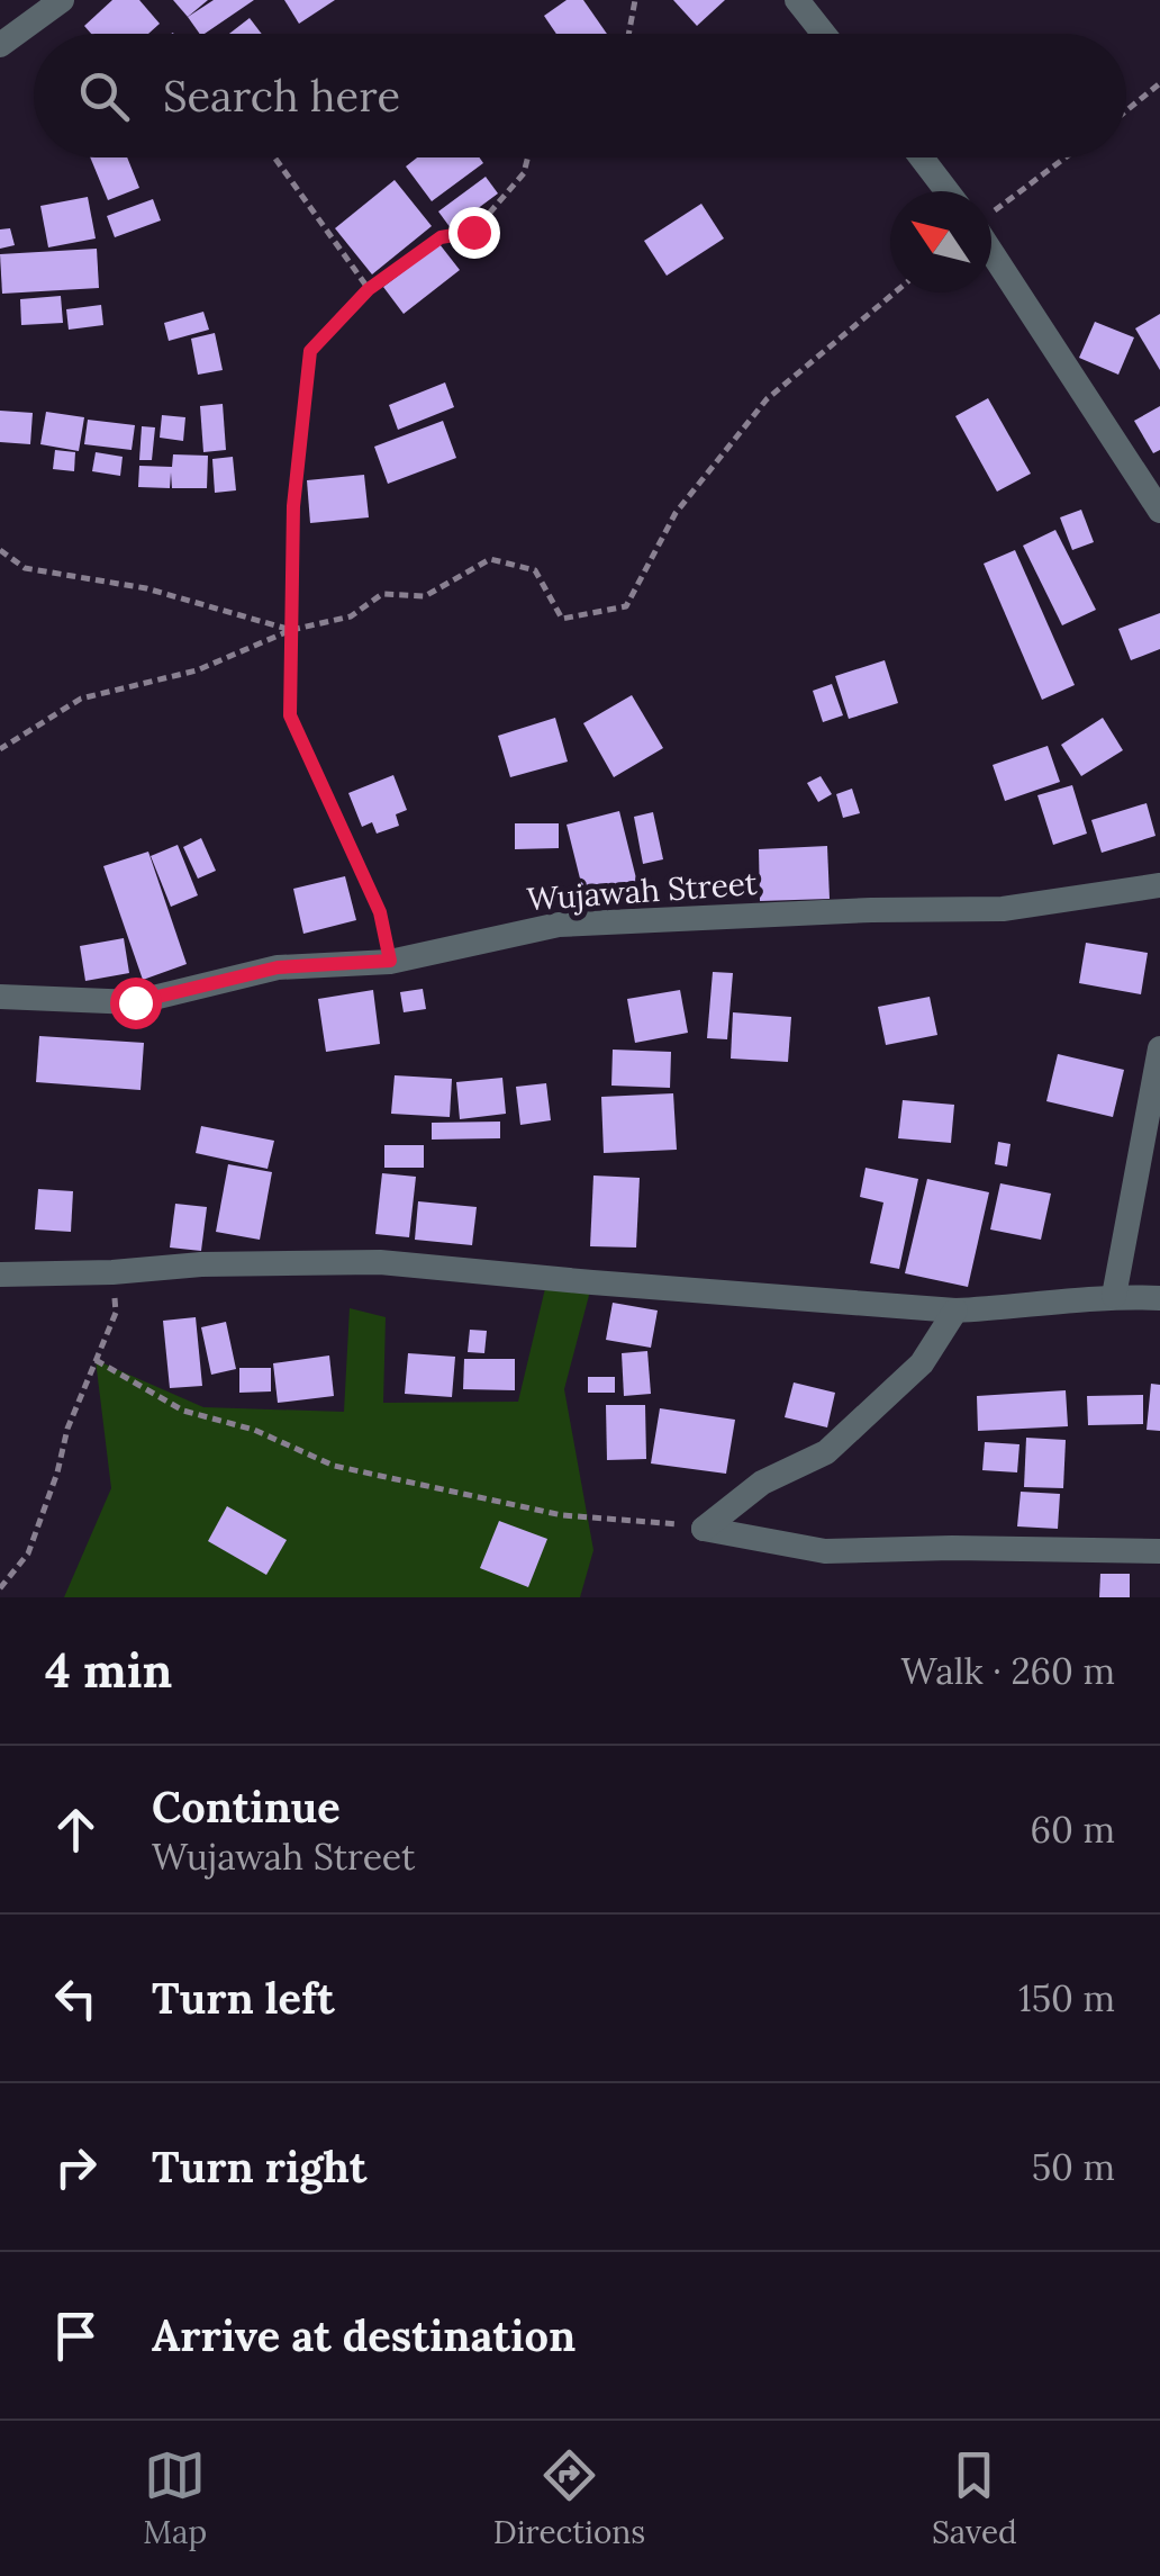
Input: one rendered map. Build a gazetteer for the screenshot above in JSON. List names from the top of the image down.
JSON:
{
  "streets": {
    "street": ["Wujawah Street"]
  },
  "north": "top left",
  "page": {
    "search": "Search here",
    "heading": ["4 min", "Walk · 260 m"],
    "list": [
      ["Continue", "Wujawah Street", "60 m"],
      ["Turn left", "150 m"],
      ["Turn right", "50 m"],
      "Arrive at destination"
    ],
    "nav": ["Map", "Directions", "Saved"]
  }
}
